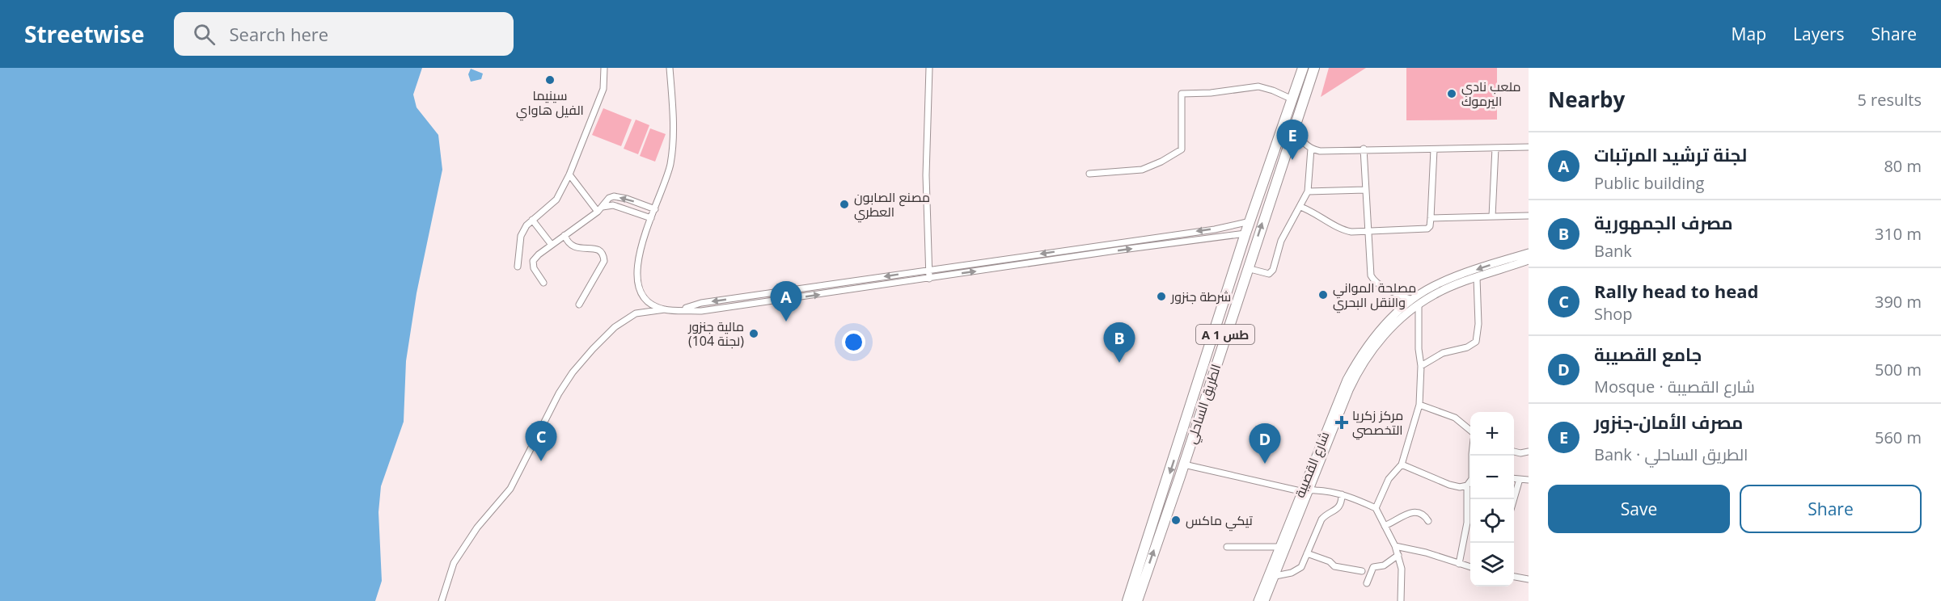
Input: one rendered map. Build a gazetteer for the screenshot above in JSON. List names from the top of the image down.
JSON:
{
  "streets": {
    "highway": ["A 1 طس", "الطريق الساحلي"],
    "street": ["شارع القصيبة"]
  },
  "places": {
    "other": [
      "سينيما الفيل هاواي",
      "ملعب نادي اليرموك",
      "مصنع الصابون العطري",
      "مصلحة المواني والنقل البحري",
      "شرطة جنزور",
      "مالية جنزور (لجنة 104)",
      "تيكي ماكس"
    ],
    "health": ["مركز زكريا التخصصي"]
  },
  "page": {
    "header": "Streetwise",
    "search": "Search here",
    "nav": ["Map", "Layers", "Share"],
    "heading": ["Nearby", "5 results"],
    "pins": [
      "E",
      "A",
      "B",
      "C",
      "D"
    ],
    "list": [
      {
        "mark": "A",
        "name": "لجنة ترشيد المرتبات",
        "note": "Public building",
        "value": "80 m"
      },
      {
        "mark": "B",
        "name": "مصرف الجمهورية",
        "note": "Bank",
        "value": "310 m"
      },
      {
        "mark": "C",
        "name": "Rally head to head",
        "note": "Shop",
        "value": "390 m"
      },
      {
        "mark": "D",
        "name": "جامع القصيبة",
        "note": "Mosque · شارع القصيبة",
        "value": "500 m"
      },
      {
        "mark": "E",
        "name": "مصرف الأمان-جنزور",
        "note": "Bank · الطريق الساحلي",
        "value": "560 m"
      }
    ],
    "map_buttons": ["+", "−"],
    "buttons": ["Save", "Share"]
  }
}
